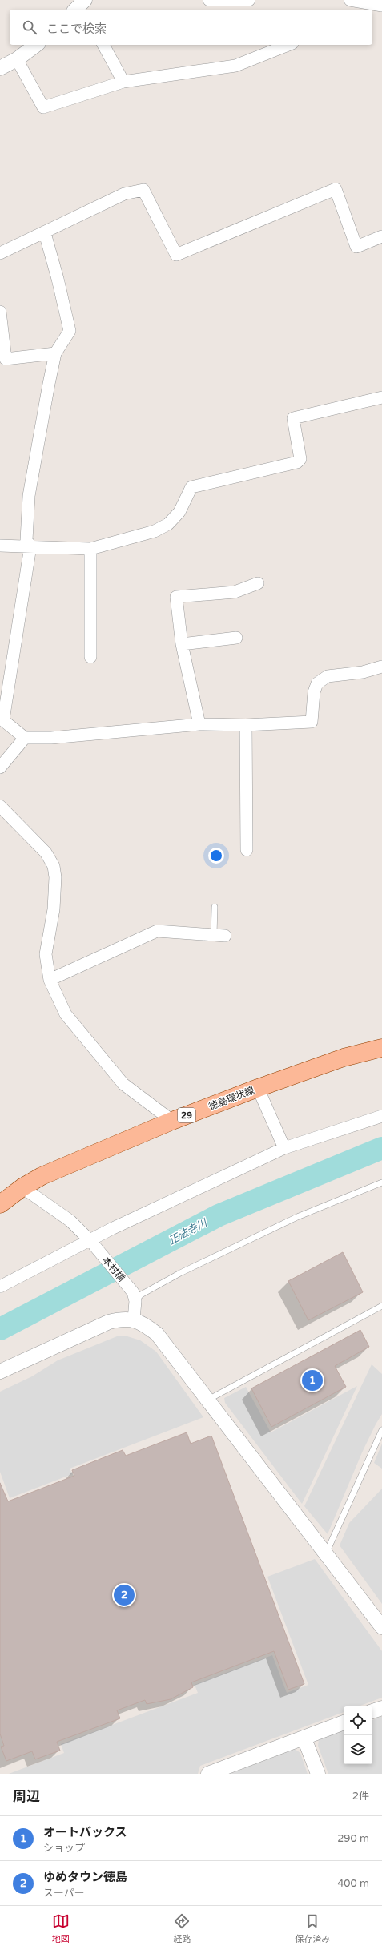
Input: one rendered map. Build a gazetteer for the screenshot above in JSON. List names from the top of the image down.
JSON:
{
  "streets": {
    "main road": ["徳島環状線", "29"],
    "street": ["本村橋"]
  },
  "crossings": [
    ["徳島環状線", "本村橋"]
  ],
  "water": ["正法寺川"],
  "page": {
    "search": "ここで検索",
    "pins": ["1", "2"],
    "heading": ["周辺", "2件"],
    "list": [
      {
        "mark": "1",
        "name": "オートバックス",
        "note": "ショップ",
        "value": "290 m"
      },
      {
        "mark": "2",
        "name": "ゆめタウン徳島",
        "note": "スーパー",
        "value": "400 m"
      }
    ],
    "nav": ["地図", "経路", "保存済み"]
  }
}
